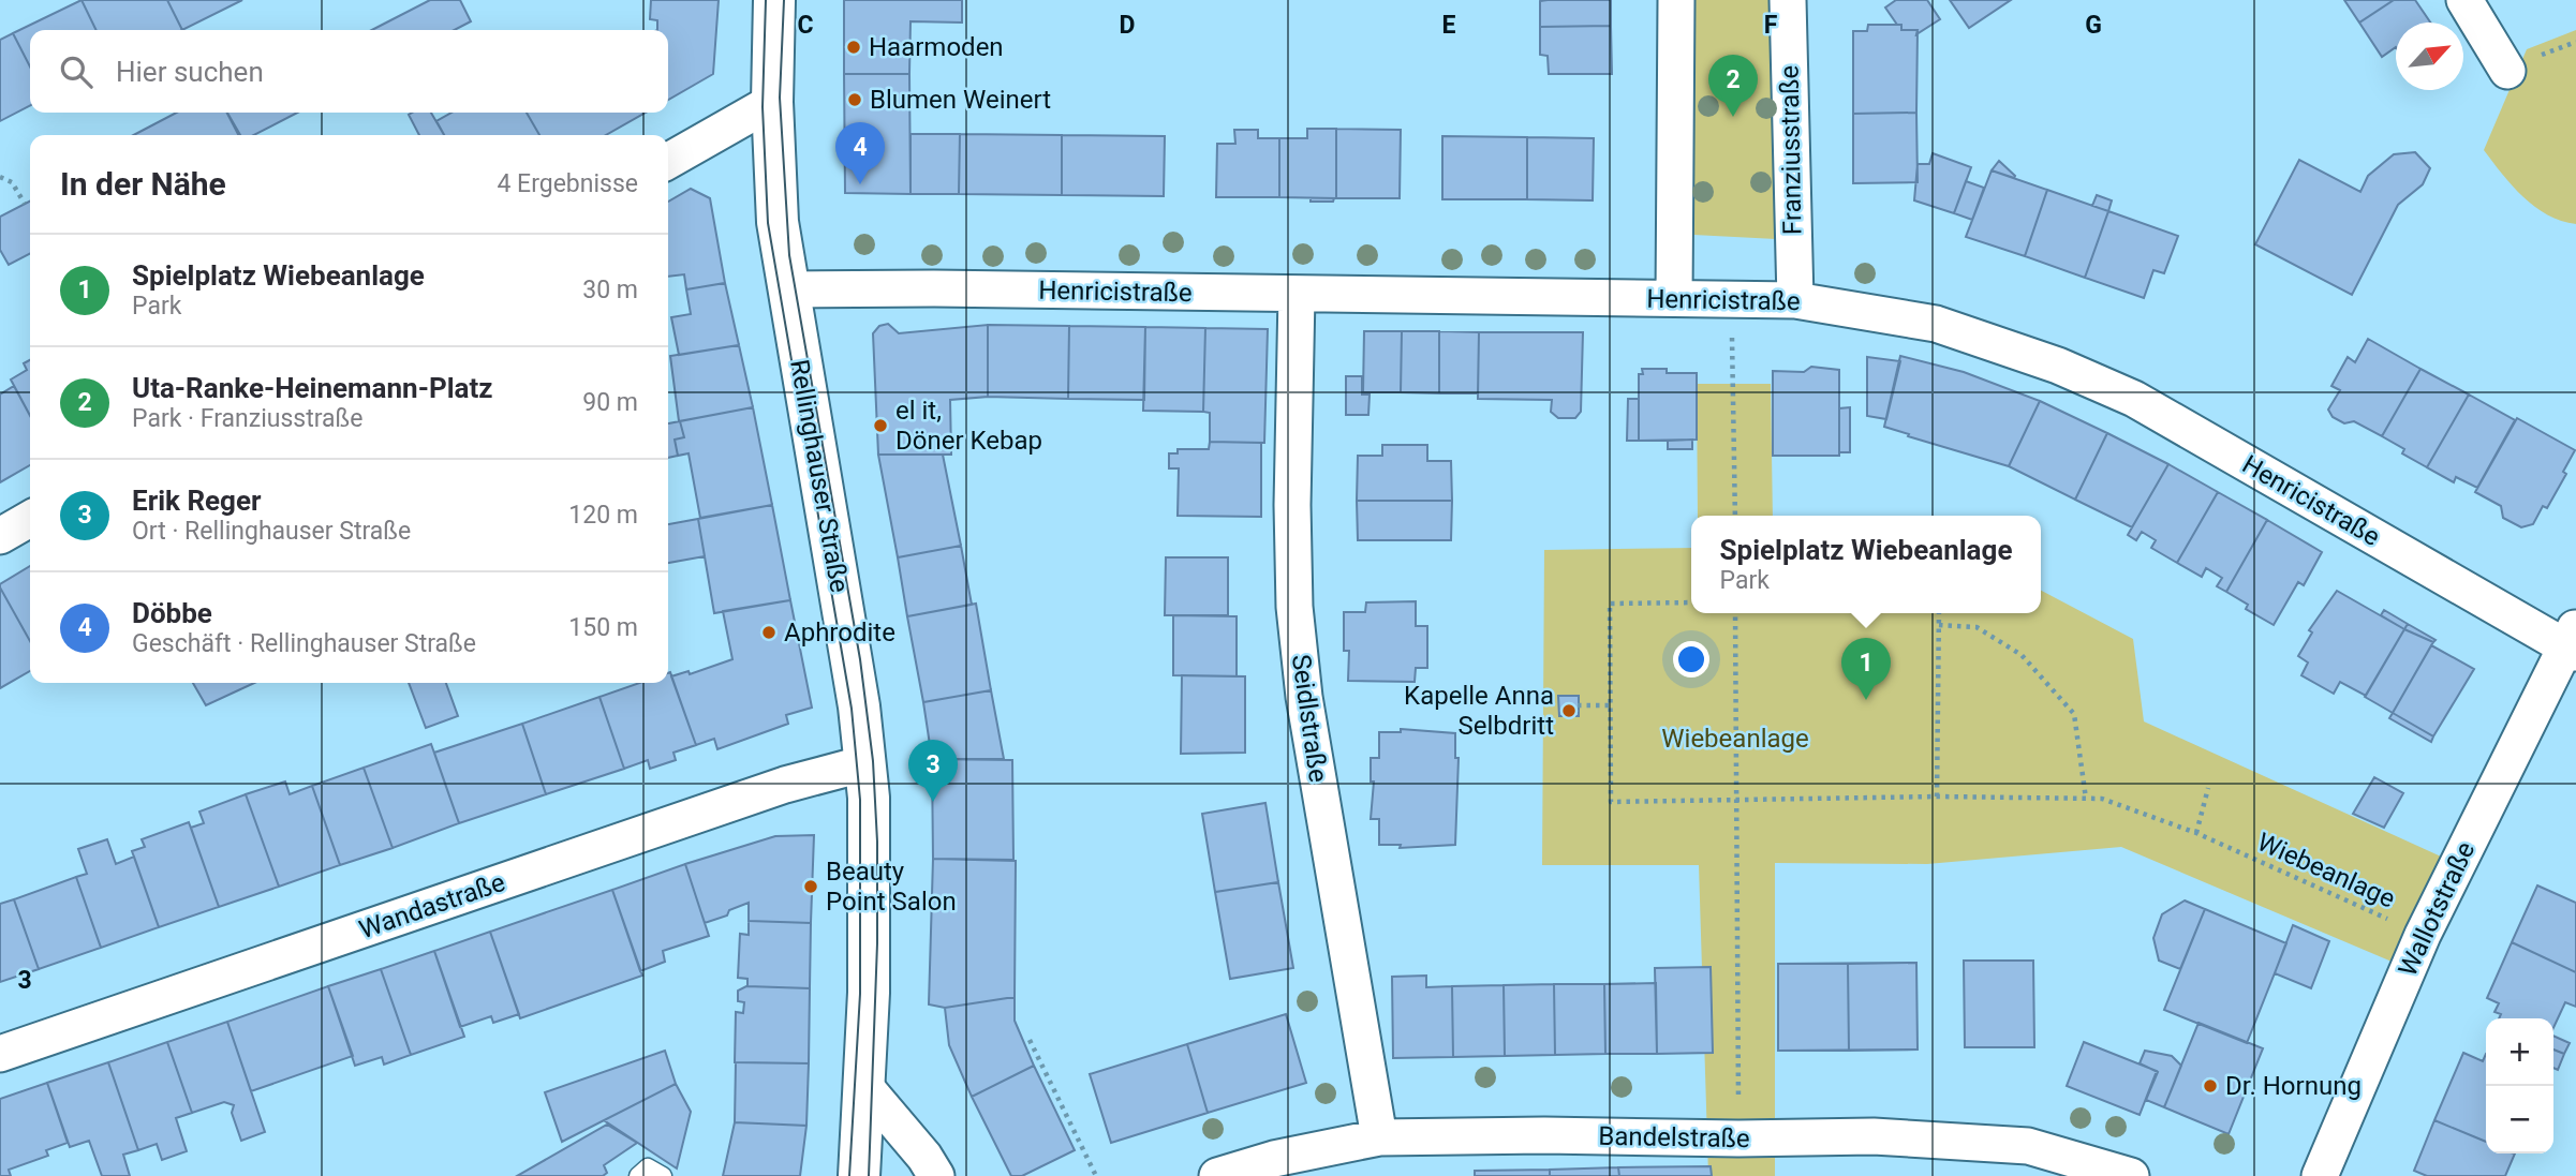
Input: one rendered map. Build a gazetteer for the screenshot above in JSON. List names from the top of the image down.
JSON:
{
  "streets": {
    "main road": ["Rellinghauser Straße"],
    "street": [
      "Franziusstraße",
      "Henricistraße",
      "Seidlstraße",
      "Wandastraße",
      "Wallotstraße",
      "Bandelstraße"
    ],
    "path": ["Wiebeanlage"]
  },
  "crossings": [
    ["Franziusstraße", "Henricistraße"],
    ["Henricistraße", "Rellinghauser Straße"],
    ["Henricistraße", "Seidlstraße"],
    ["Henricistraße", "Wallotstraße"],
    ["Rellinghauser Straße", "Wandastraße"],
    ["Seidlstraße", "Bandelstraße"],
    ["Wiebeanlage", "Wallotstraße"]
  ],
  "parks": ["Wiebeanlage"],
  "places": [
    "Haarmoden",
    "Blumen Weinert",
    "el it, Döner Kebap",
    "Aphrodite",
    "Kapelle Anna Selbdritt",
    "Beauty Point Salon",
    "Dr. Hornung"
  ],
  "north": "top right",
  "page": {
    "search": "Hier suchen",
    "pins": [
      "2",
      "4",
      "1",
      "3"
    ],
    "heading": ["In der Nähe", "4 Ergebnisse"],
    "list": [
      {
        "mark": "1",
        "name": "Spielplatz Wiebeanlage",
        "note": "Park",
        "value": "30 m"
      },
      {
        "mark": "2",
        "name": "Uta-Ranke-Heinemann-Platz",
        "note": "Park · Franziusstraße",
        "value": "90 m"
      },
      {
        "mark": "3",
        "name": "Erik Reger",
        "note": "Ort · Rellinghauser Straße",
        "value": "120 m"
      },
      {
        "mark": "4",
        "name": "Döbbe",
        "note": "Geschäft · Rellinghauser Straße",
        "value": "150 m"
      }
    ],
    "popup": ["Spielplatz Wiebeanlage", "Park"],
    "map_buttons": ["+", "−"]
  },
  "grid": {
    "columns": [
      "C",
      "D",
      "E",
      "F",
      "G"
    ],
    "rows": ["3"]
  }
}
